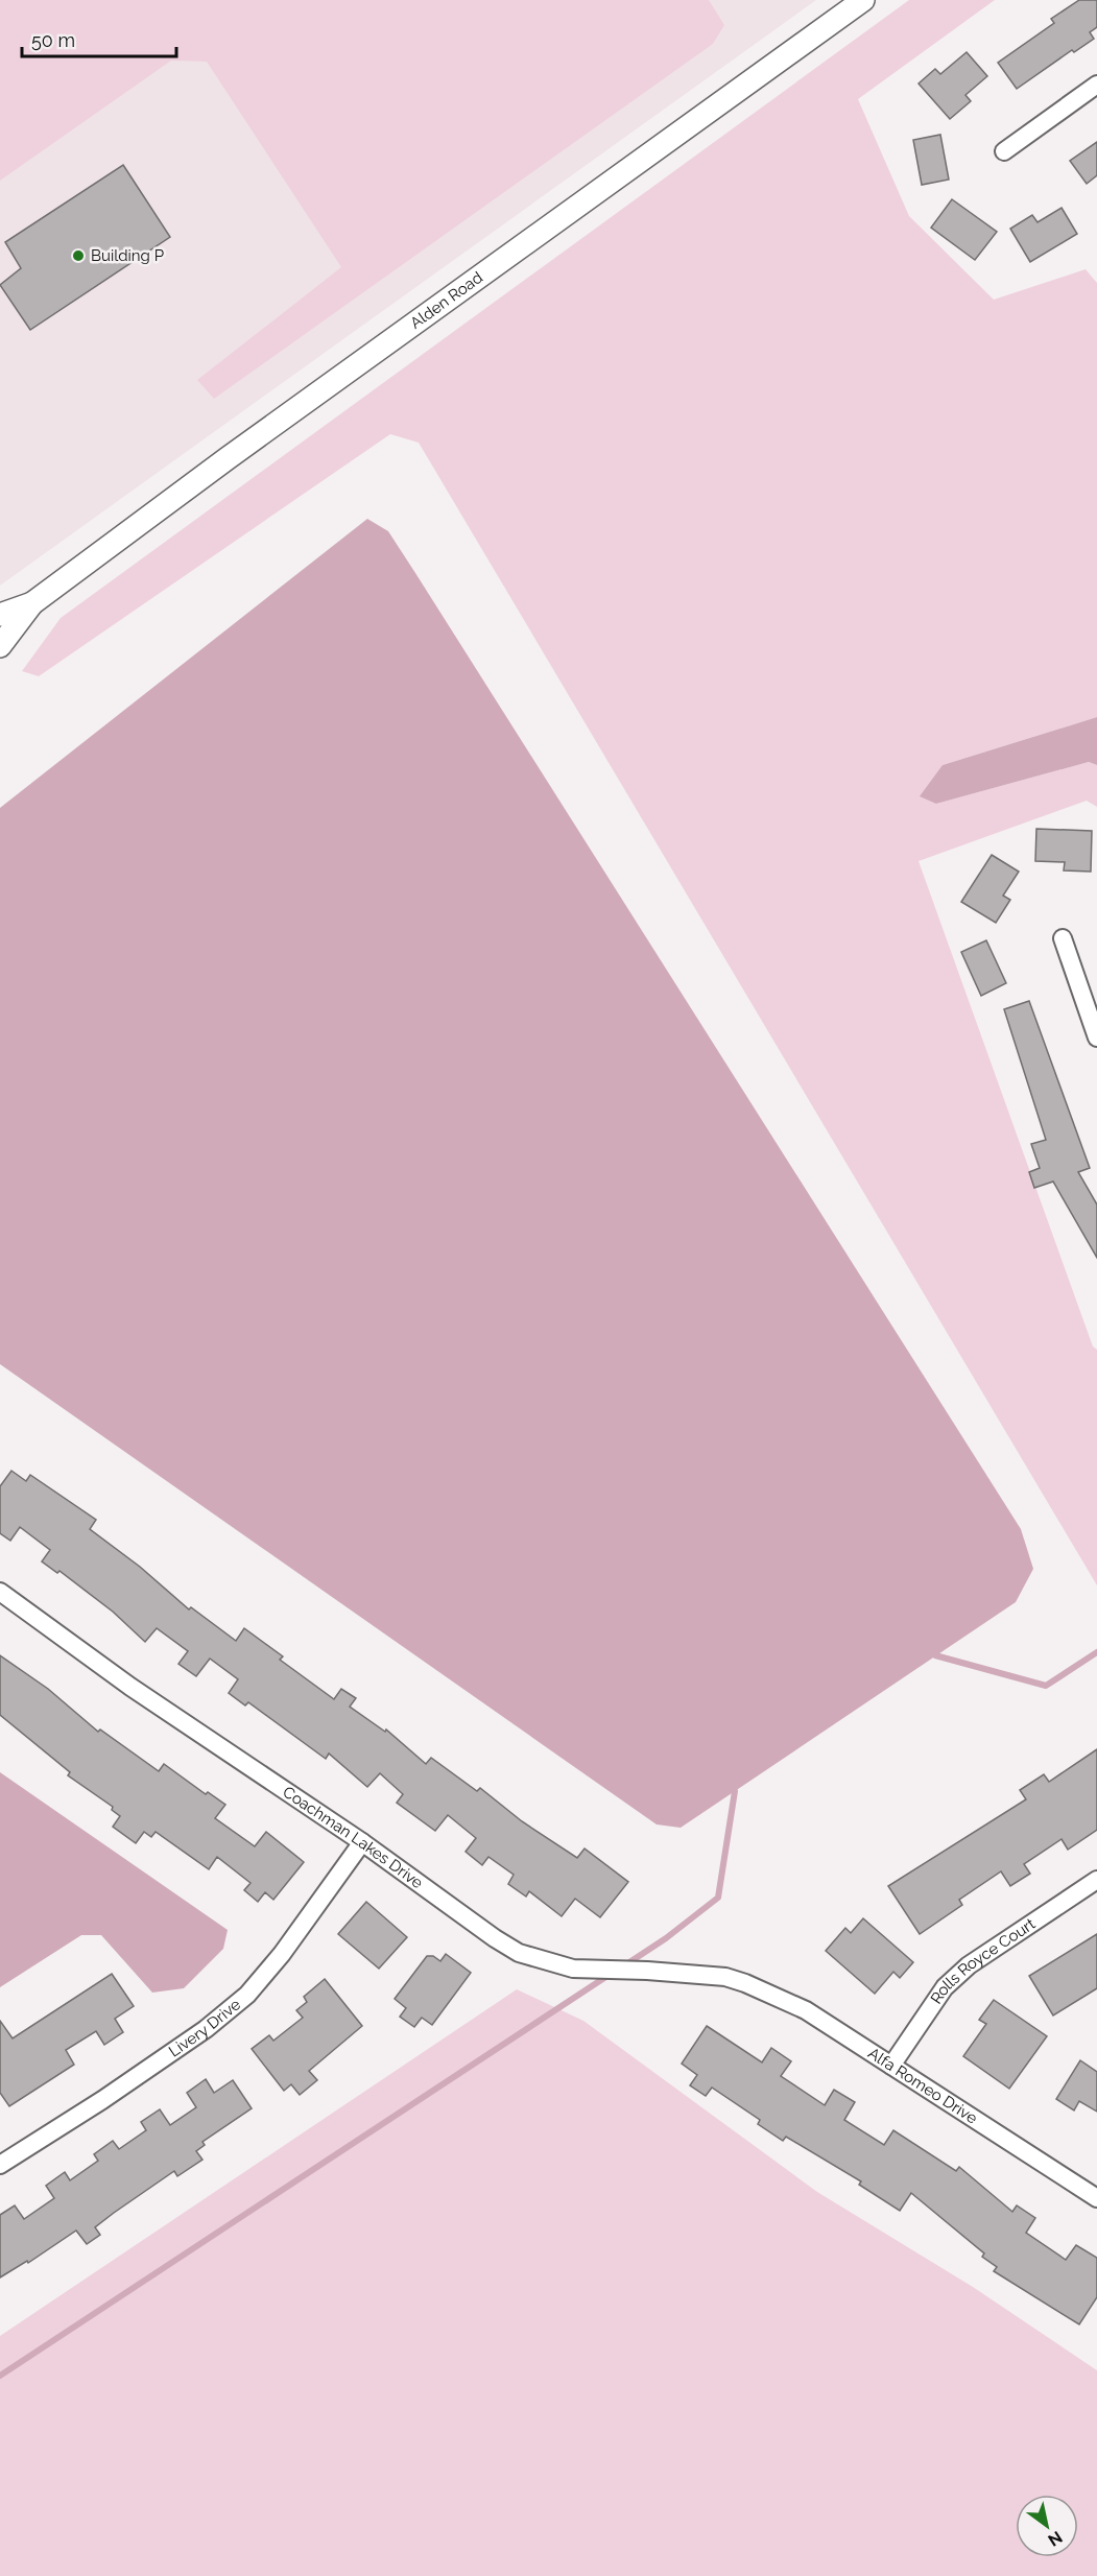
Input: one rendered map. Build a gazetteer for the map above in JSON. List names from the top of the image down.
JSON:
{
  "streets": {
    "street": [
      "Alden Road",
      "Coachman Lakes Drive",
      "Rolls Royce Court",
      "Livery Drive",
      "Alfa Romeo Drive"
    ]
  },
  "crossings": [
    ["Coachman Lakes Drive", "Livery Drive"],
    ["Coachman Lakes Drive", "Alfa Romeo Drive"],
    ["Rolls Royce Court", "Alfa Romeo Drive"]
  ],
  "places": ["Building P"],
  "scale_bar": "50 m",
  "north": "bottom right"
}
